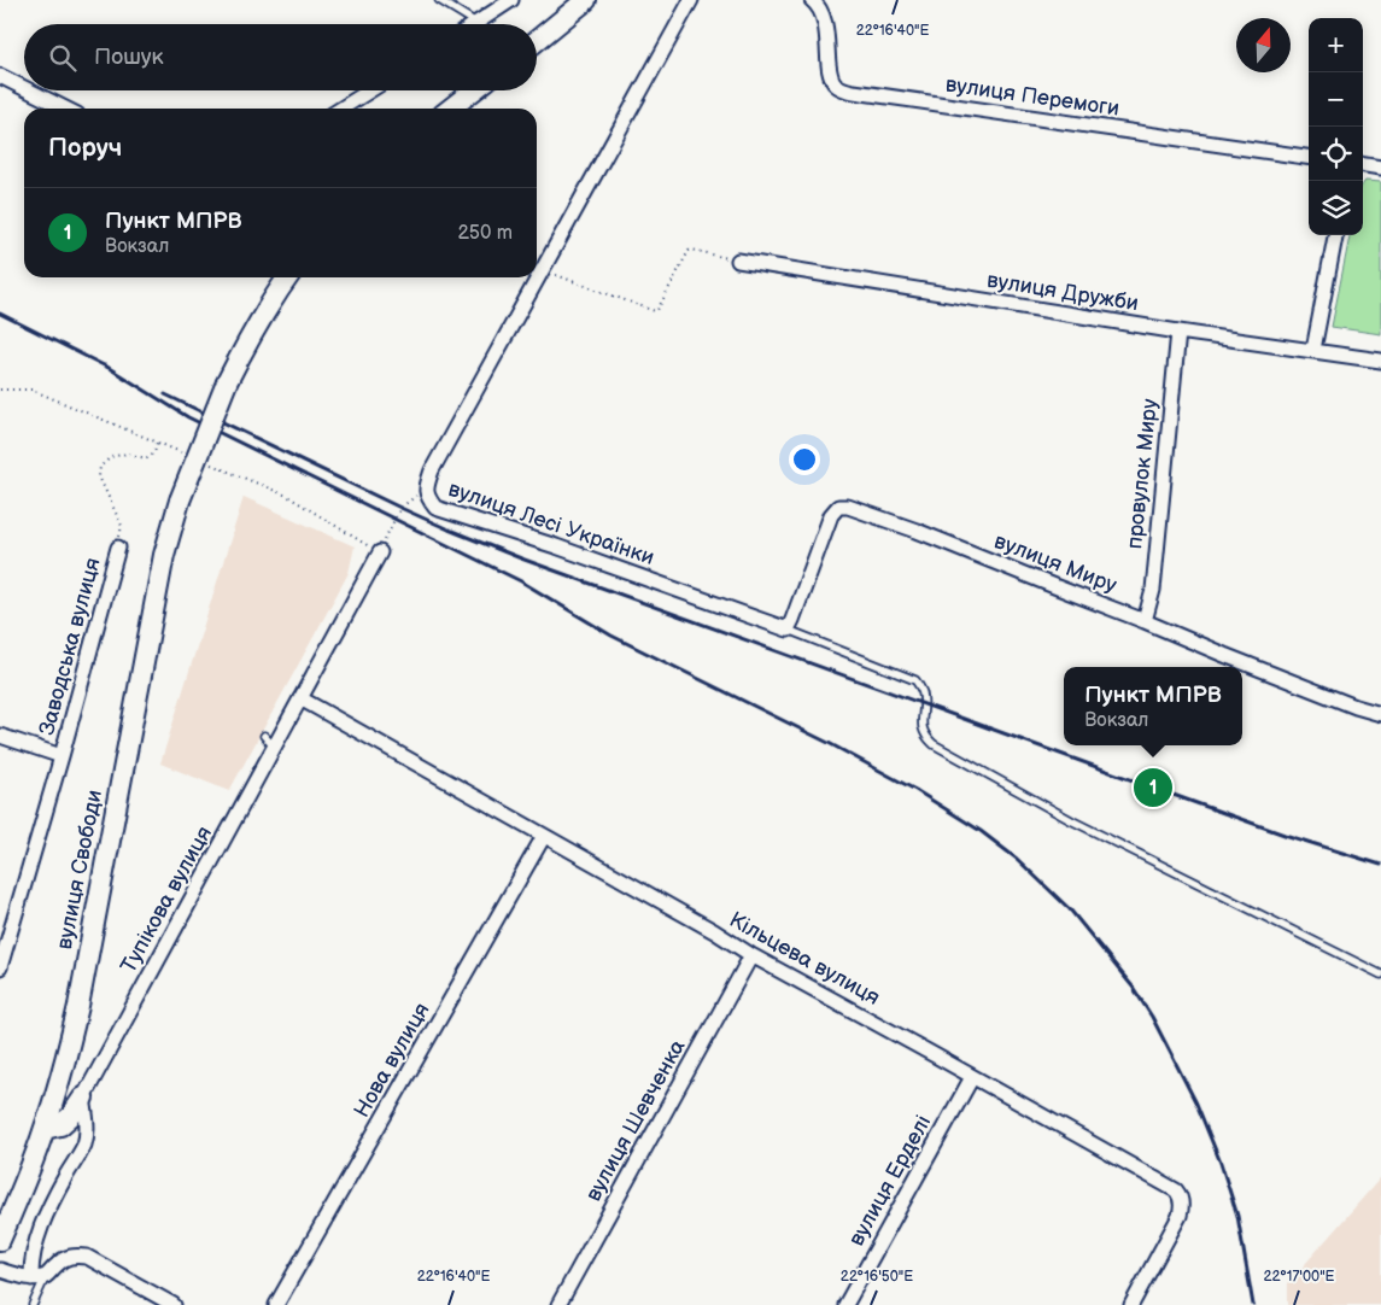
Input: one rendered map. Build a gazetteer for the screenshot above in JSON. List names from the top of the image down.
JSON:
{
  "streets": {
    "main road": ["вулиця Свободи"],
    "street": [
      "вулиця Перемоги",
      "вулиця Дружби",
      "провулок Миру",
      "вулиця Лесі Українки",
      "вулиця Миру",
      "Заводська вулиця",
      "Тупікова вулиця",
      "Кільцева вулиця",
      "Нова вулиця",
      "вулиця Шевченка",
      "вулиця Ерделі"
    ]
  },
  "crossings": [
    ["вулиця Дружби", "провулок Миру"],
    ["провулок Миру", "вулиця Миру"],
    ["вулиця Лесі Українки", "вулиця Миру"],
    ["Тупікова вулиця", "Кільцева вулиця"],
    ["Кільцева вулиця", "Нова вулиця"],
    ["Кільцева вулиця", "вулиця Шевченка"],
    ["Кільцева вулиця", "вулиця Ерделі"]
  ],
  "north": "top",
  "page": {
    "map_buttons": ["+", "−"],
    "search": "Пошук",
    "heading": "Поруч",
    "list": [
      {
        "mark": "1",
        "name": "Пункт МПРВ",
        "note": "Вокзал",
        "value": "250 m"
      }
    ],
    "popup": ["Пункт МПРВ", "Вокзал"],
    "pins": "1"
  },
  "coordinates": ["22°16'40\"E", "22°16'50\"E", "22°17'00\"E"]
}
